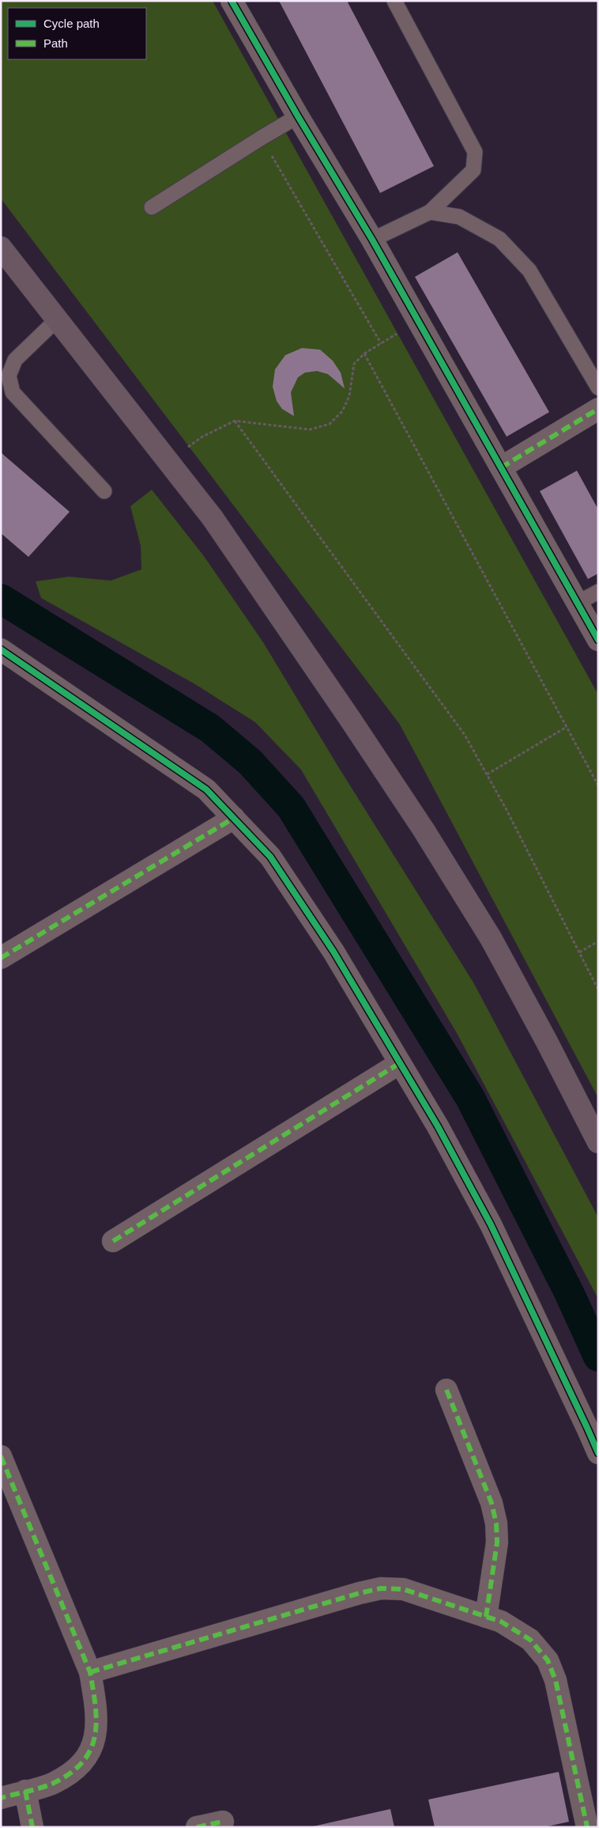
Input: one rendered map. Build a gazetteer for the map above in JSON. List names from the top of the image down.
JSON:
{
  "legend": ["Cycle path", "Path"]
}
